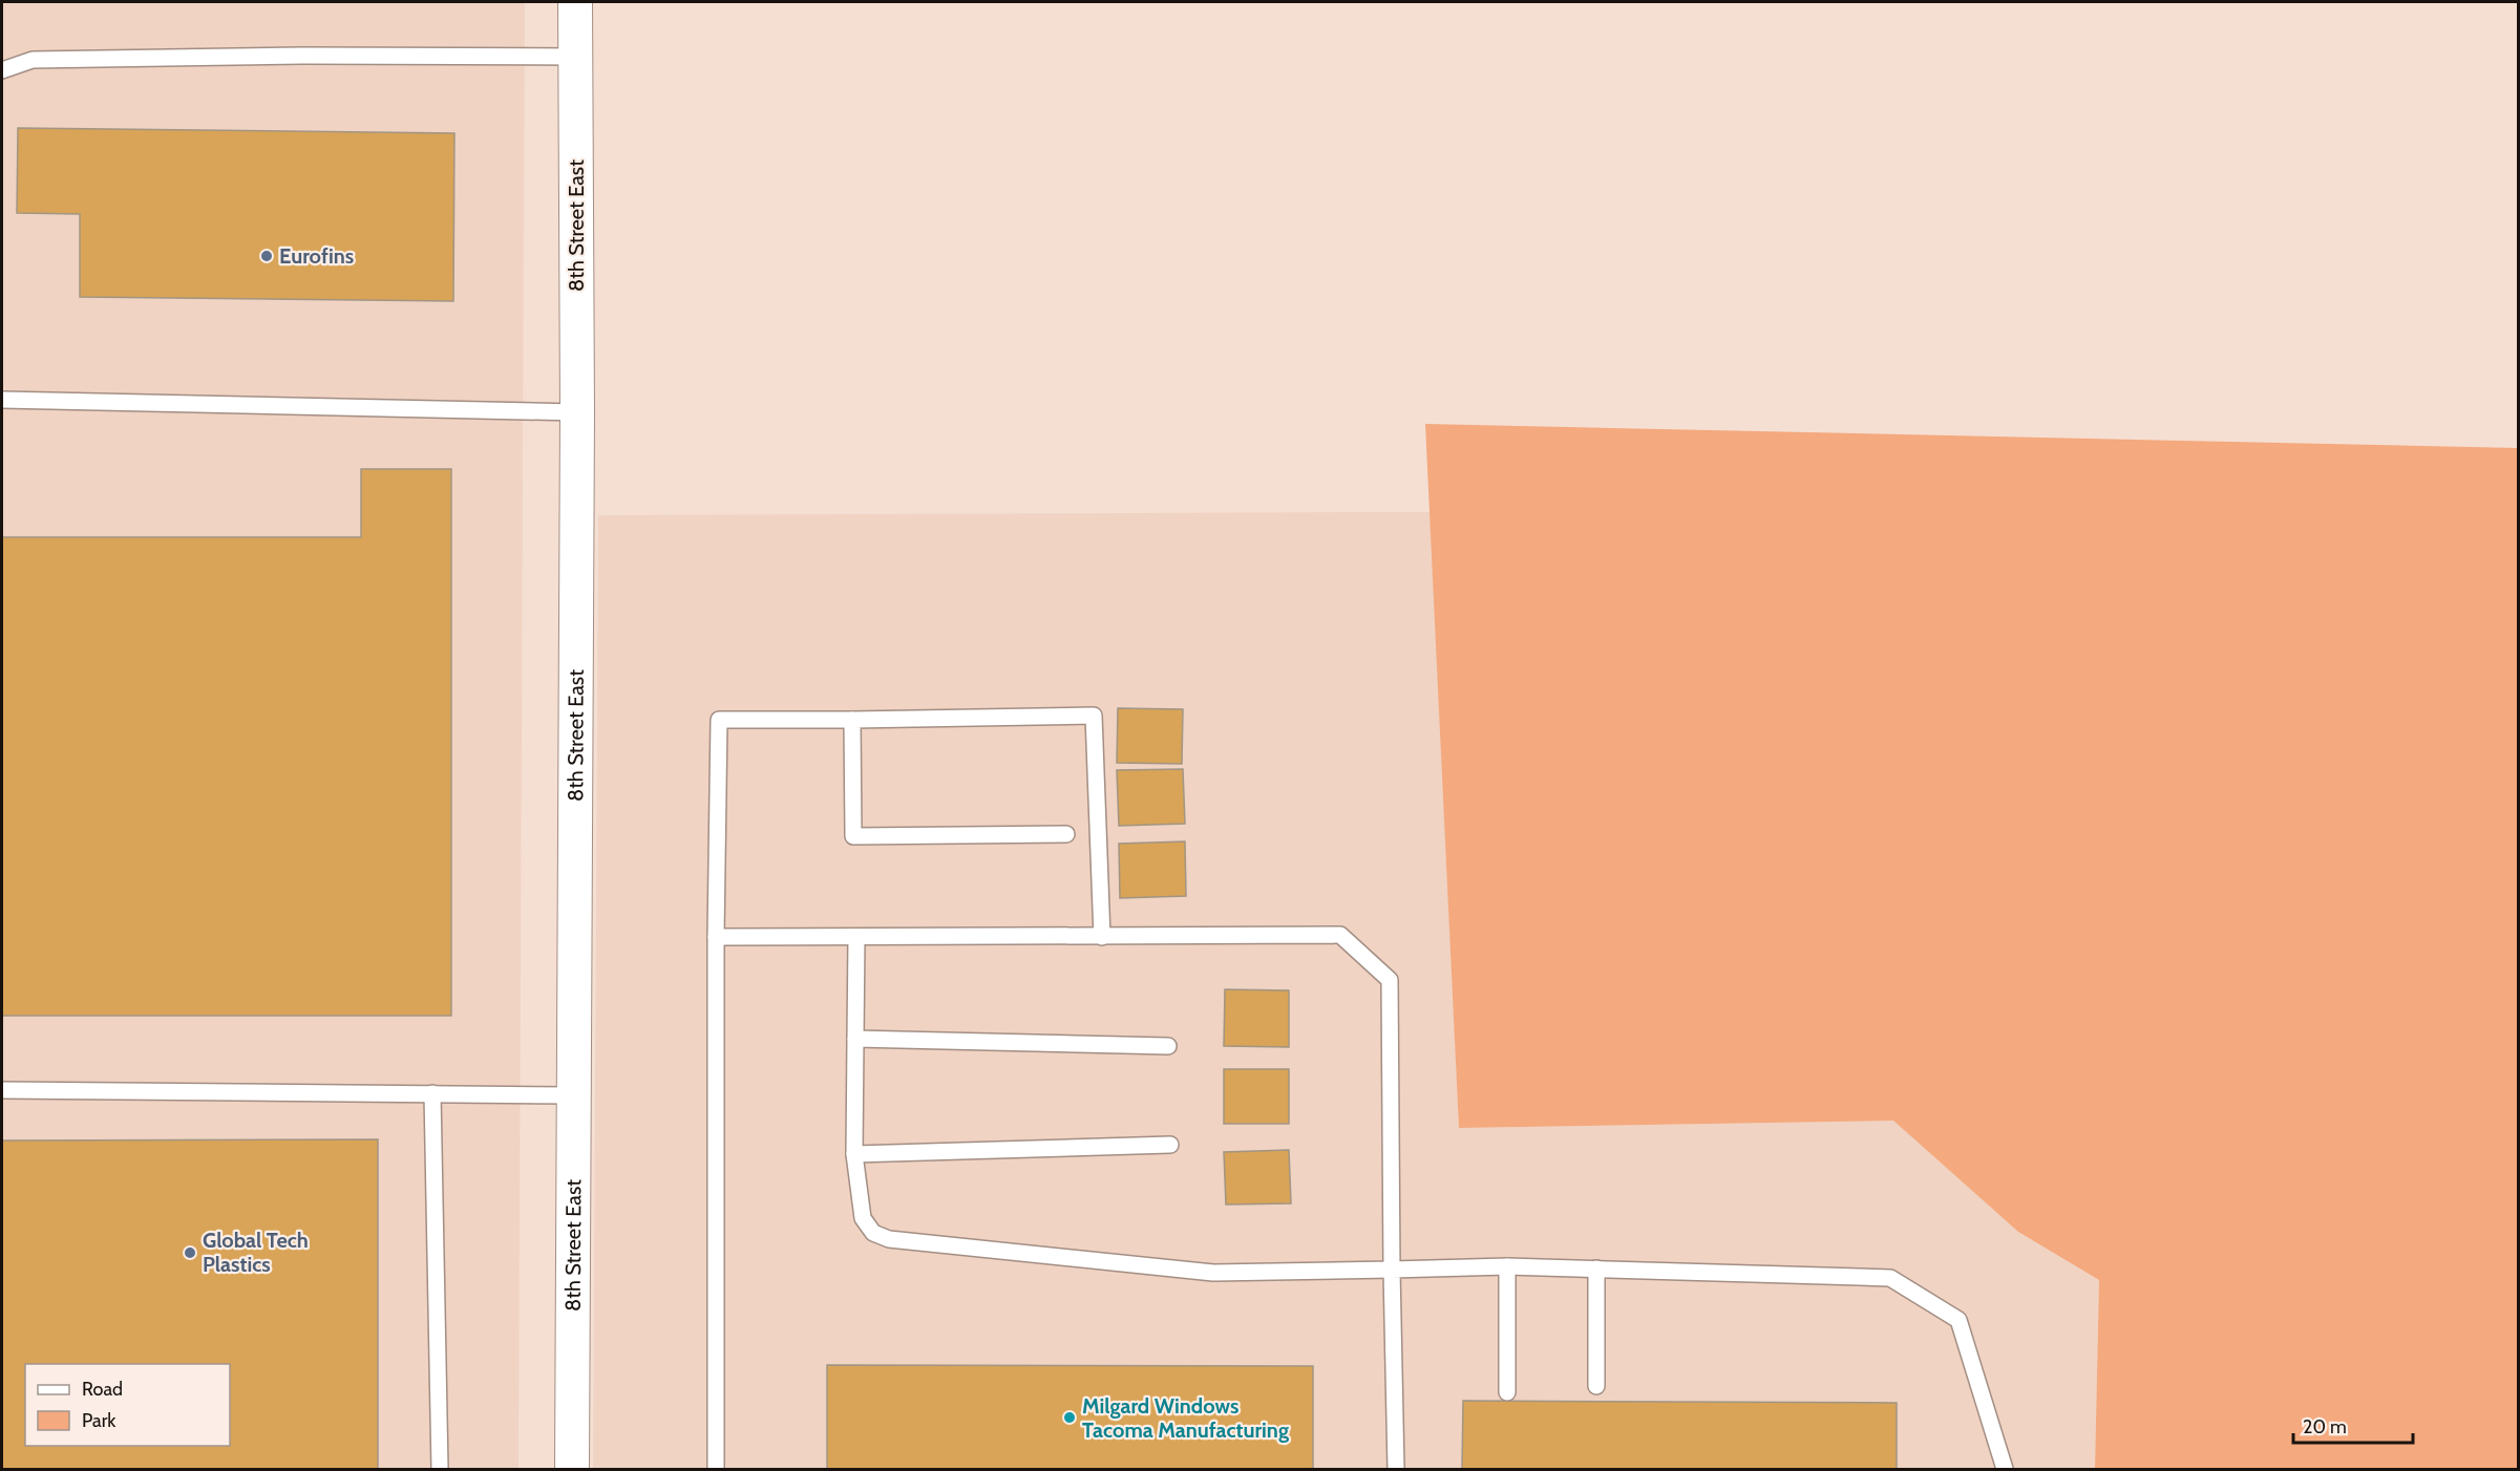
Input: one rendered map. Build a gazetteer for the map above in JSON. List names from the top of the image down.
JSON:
{
  "streets": {
    "street": ["8th Street East"]
  },
  "places": ["Eurofins", "Global Tech Plastics", "Milgard Windows Tacoma Manufacturing"],
  "legend": ["Road", "Park"],
  "scale_bar": "20 m"
}
